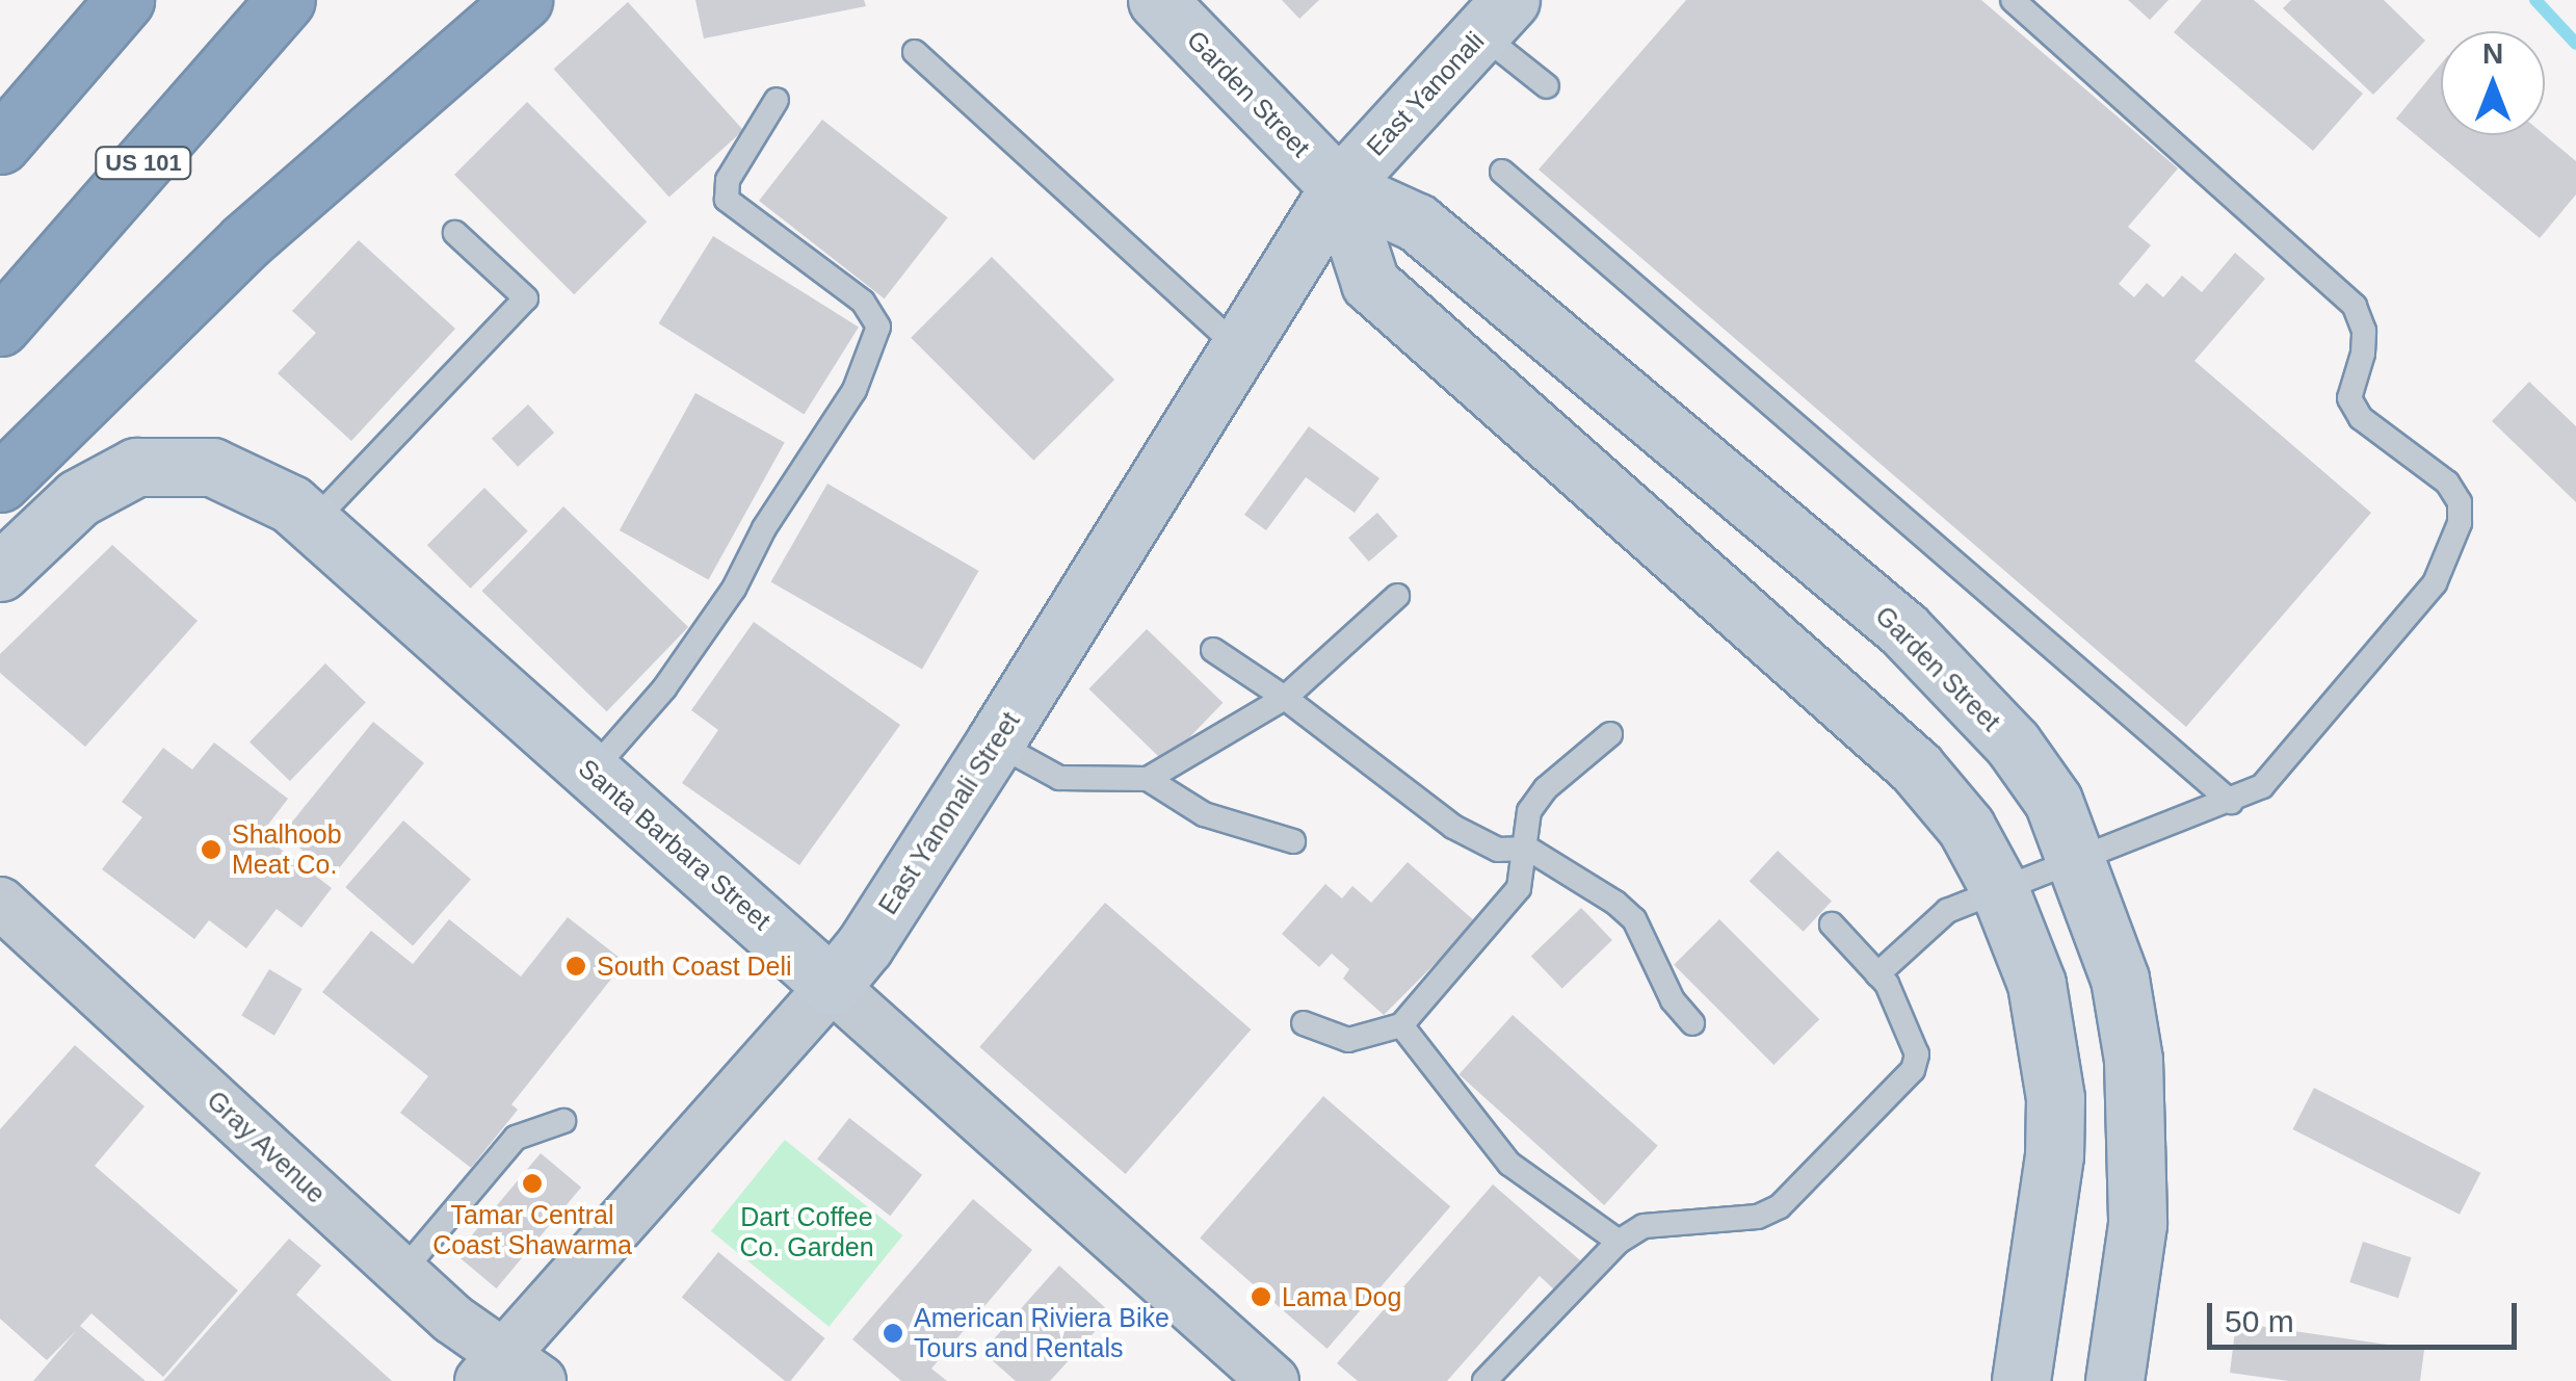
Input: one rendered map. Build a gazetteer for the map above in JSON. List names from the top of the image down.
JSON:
{
  "streets": {
    "highway": ["US 101"],
    "main road": [
      "Garden Street",
      "East Yanonali",
      "East Yanonali Street",
      "Santa Barbara Street"
    ],
    "street": ["Gray Avenue"]
  },
  "crossings": [
    ["Garden Street", "East Yanonali"],
    ["Garden Street", "East Yanonali Street"],
    ["East Yanonali", "East Yanonali Street"],
    ["East Yanonali Street", "Santa Barbara Street"],
    ["East Yanonali Street", "Gray Avenue"]
  ],
  "parks": ["Dart Coffee Co. Garden"],
  "places": [
    "Shalhoob Meat Co.",
    "South Coast Deli",
    "Tamar Central Coast Shawarma",
    "Lama Dog",
    "American Riviera Bike Tours and Rentals"
  ],
  "scale_bar": "50 m",
  "north": "top"
}
